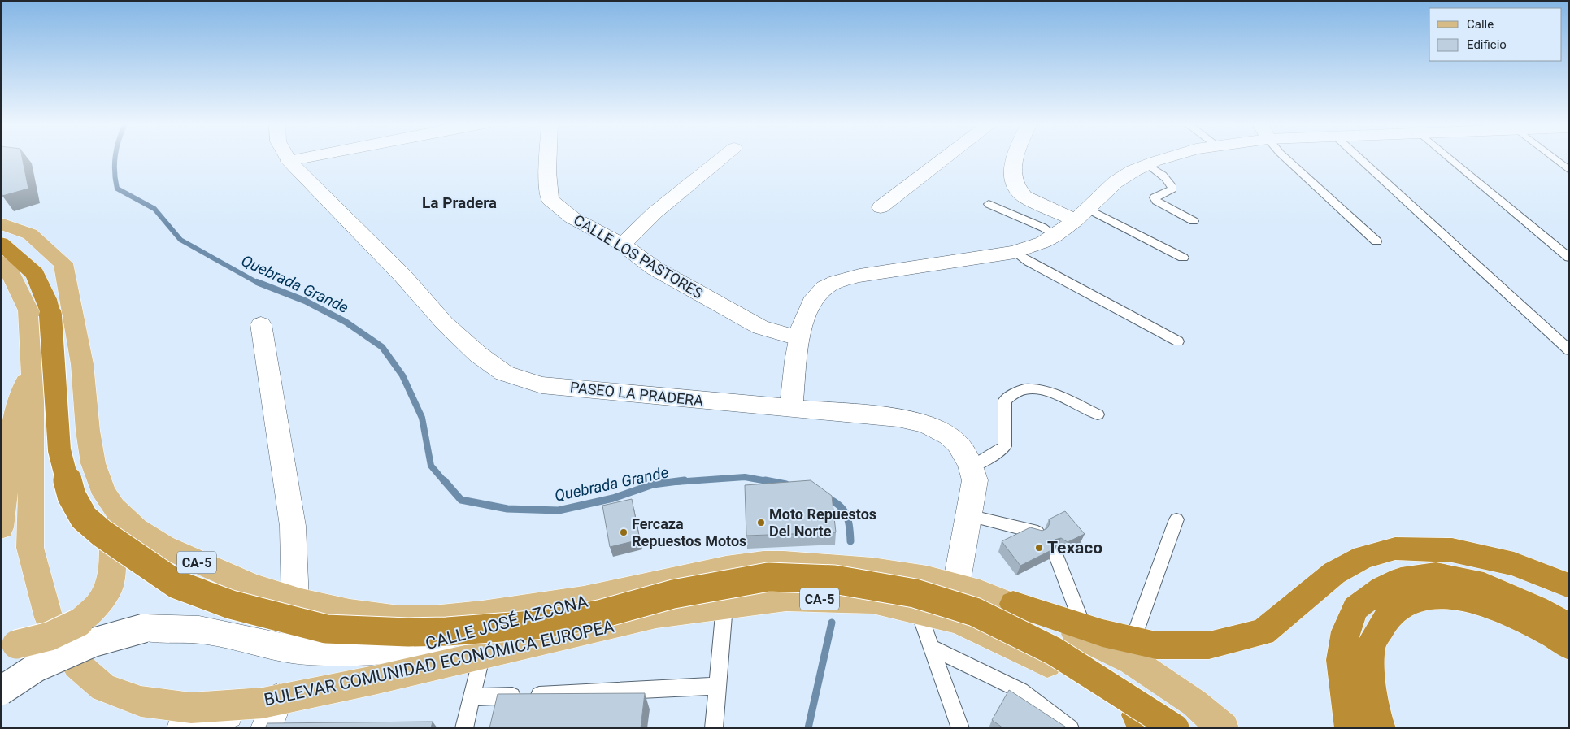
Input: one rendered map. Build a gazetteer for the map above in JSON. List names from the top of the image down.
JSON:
{
  "streets": {
    "main road": ["CA-5", "BULEVAR COMUNIDAD ECONÓMICA EUROPEA"],
    "street": ["CALLE LOS PASTORES", "PASEO LA PRADERA", "CALLE JOSÉ AZCONA"]
  },
  "crossings": [
    ["PASEO LA PRADERA", "CA-5"],
    ["CA-5", "CALLE JOSÉ AZCONA"]
  ],
  "districts": ["La Pradera"],
  "water": ["Quebrada Grande"],
  "places": ["Moto Repuestos Del Norte", "Fercaza Repuestos Motos", "Texaco"],
  "legend": ["Calle", "Edificio"]
}
